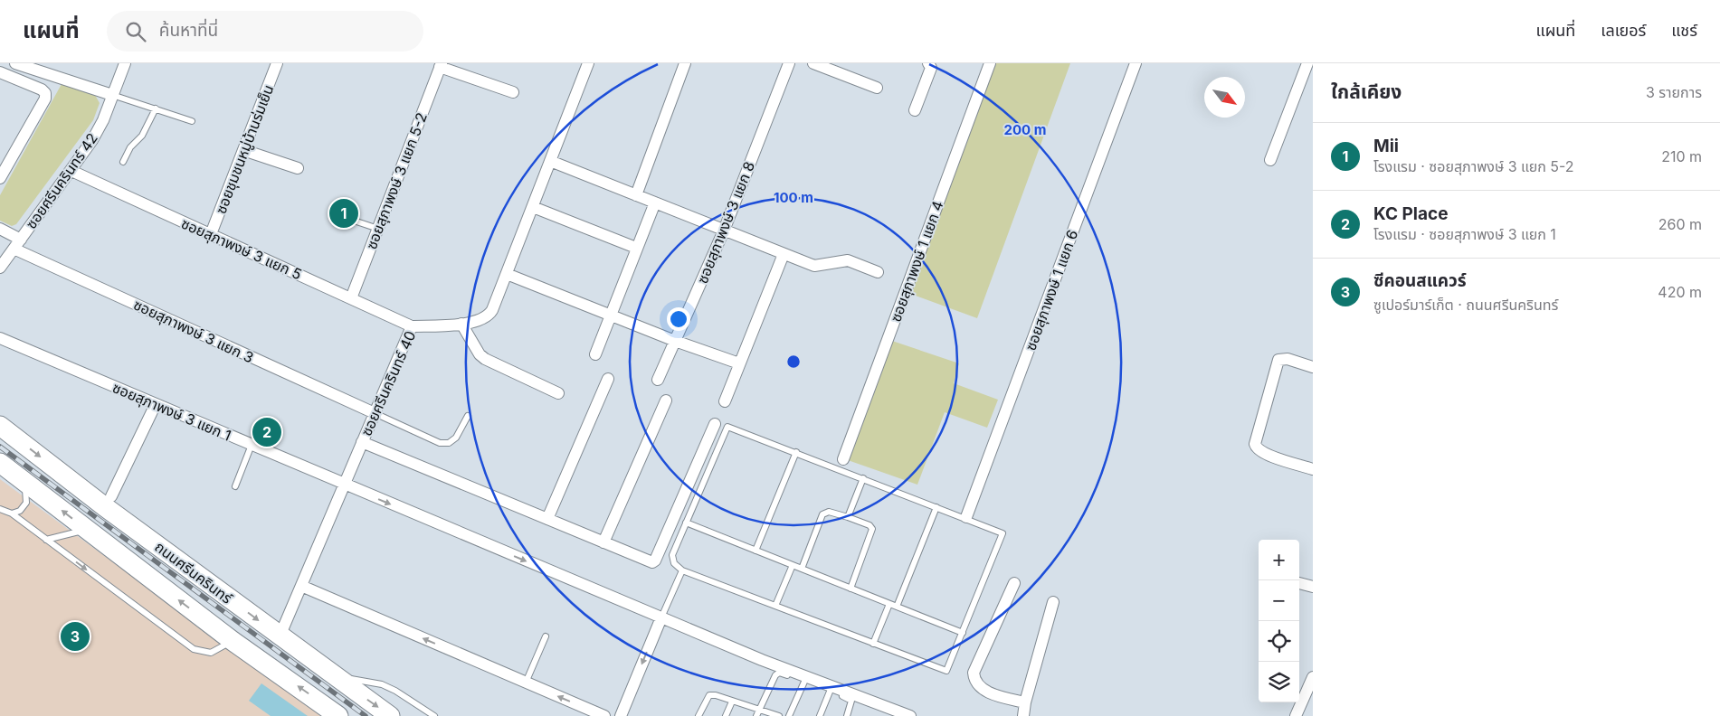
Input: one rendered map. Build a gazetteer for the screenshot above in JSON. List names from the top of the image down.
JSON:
{
  "streets": {
    "main road": ["ถนนศรีนครินทร์"],
    "street": [
      "ซอยชุมชนหมู่บ้านร่มเย็น",
      "ซอยศรีนครินทร์ 42",
      "ซอยสุภาพงษ์ 3 แยก 5-2",
      "ซอยสุภาพงษ์ 3 แยก 8",
      "ซอยสุภาพงษ์ 3 แยก 5",
      "ซอยสุภาพงษ์ 1 แยก 4",
      "ซอยสุภาพงษ์ 1 แยก 6",
      "ซอยสุภาพงษ์ 3 แยก 3",
      "ซอยศรีนครินทร์ 40",
      "ซอยสุภาพงษ์ 3 แยก 1"
    ]
  },
  "crossings": [
    ["ซอยชุมชนหมู่บ้านร่มเย็น", "ซอยสุภาพงษ์ 3 แยก 5"],
    ["ซอยศรีนครินทร์ 42", "ซอยสุภาพงษ์ 3 แยก 5"],
    ["ซอยศรีนครินทร์ 42", "ซอยสุภาพงษ์ 3 แยก 3"],
    ["ซอยสุภาพงษ์ 3 แยก 5-2", "ซอยสุภาพงษ์ 3 แยก 5"],
    ["ซอยสุภาพงษ์ 3 แยก 5", "ซอยศรีนครินทร์ 40"],
    ["ซอยสุภาพงษ์ 3 แยก 3", "ซอยศรีนครินทร์ 40"],
    ["ซอยศรีนครินทร์ 40", "ซอยสุภาพงษ์ 3 แยก 1"],
    ["ซอยศรีนครินทร์ 40", "ถนนศรีนครินทร์"]
  ],
  "north": "bottom right",
  "page": {
    "header": "แผนที่",
    "search": "ค้นหาที่นี่",
    "nav": ["แผนที่", "เลเยอร์", "แชร์"],
    "heading": ["ใกล้เคียง", "3 รายการ"],
    "list": [
      {
        "mark": "1",
        "name": "Mii",
        "note": "โรงแรม · ซอยสุภาพงษ์ 3 แยก 5-2",
        "value": "210 m"
      },
      {
        "mark": "2",
        "name": "KC Place",
        "note": "โรงแรม · ซอยสุภาพงษ์ 3 แยก 1",
        "value": "260 m"
      },
      {
        "mark": "3",
        "name": "ซีคอนสแควร์",
        "note": "ซูเปอร์มาร์เก็ต · ถนนศรีนครินทร์",
        "value": "420 m"
      }
    ],
    "pins": ["1", "2", "3"],
    "map_buttons": ["+", "−"]
  },
  "rings": ["200 m", "100 m"]
}
